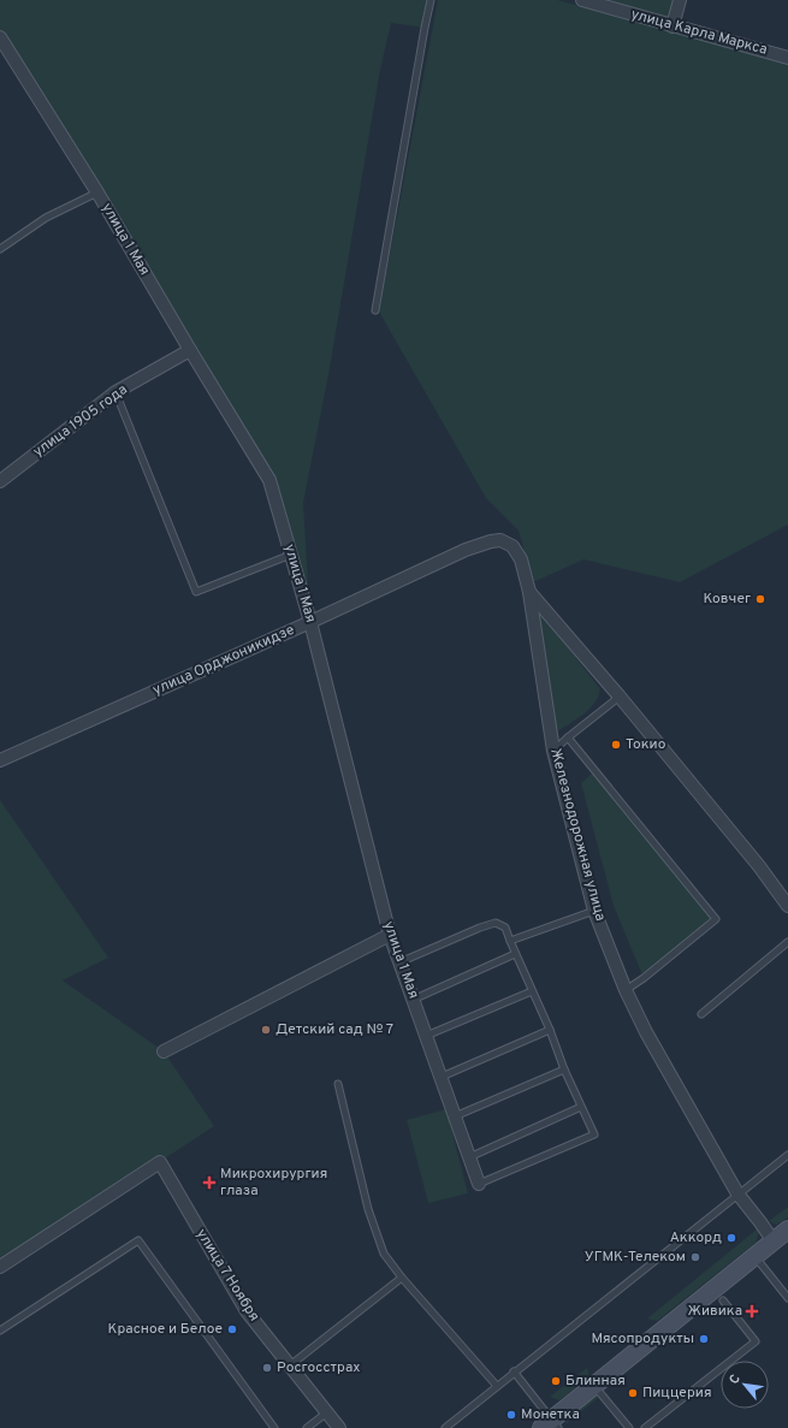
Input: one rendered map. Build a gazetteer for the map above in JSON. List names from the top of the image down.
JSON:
{
  "streets": {
    "street": [
      "улица Карла Маркса",
      "улица 1 Мая",
      "улица 1905 года",
      "улица Орджоникидзе",
      "Железнодорожная улица",
      "улица 7 Ноября"
    ]
  },
  "crossings": [
    ["улица 1 Мая", "улица 1905 года"],
    ["улица 1 Мая", "улица Орджоникидзе"],
    ["улица Орджоникидзе", "Железнодорожная улица"]
  ],
  "places": {
    "other": [
      "Ковчег",
      "Токио",
      "Детский сад № 7",
      "Аккорд",
      "УГМК-Телеком",
      "Красное и Белое",
      "Мясопродукты",
      "Росгосстрах",
      "Блинная",
      "Пиццерия",
      "Монетка"
    ],
    "health": ["Микрохирургия глаза", "Живика"]
  },
  "north": "top left"
}
